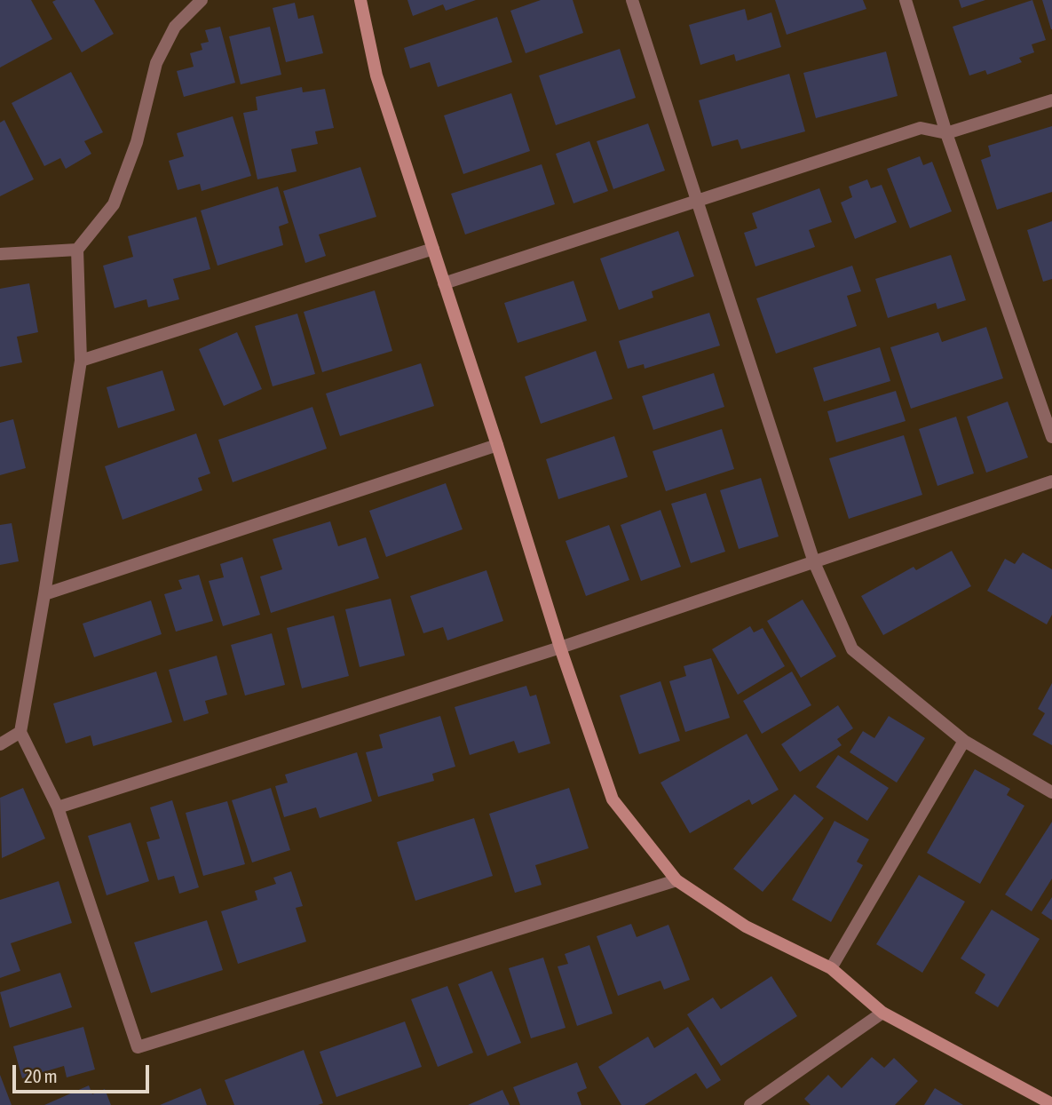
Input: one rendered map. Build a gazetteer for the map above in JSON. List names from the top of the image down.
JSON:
{
  "scale_bar": "20 m"
}
